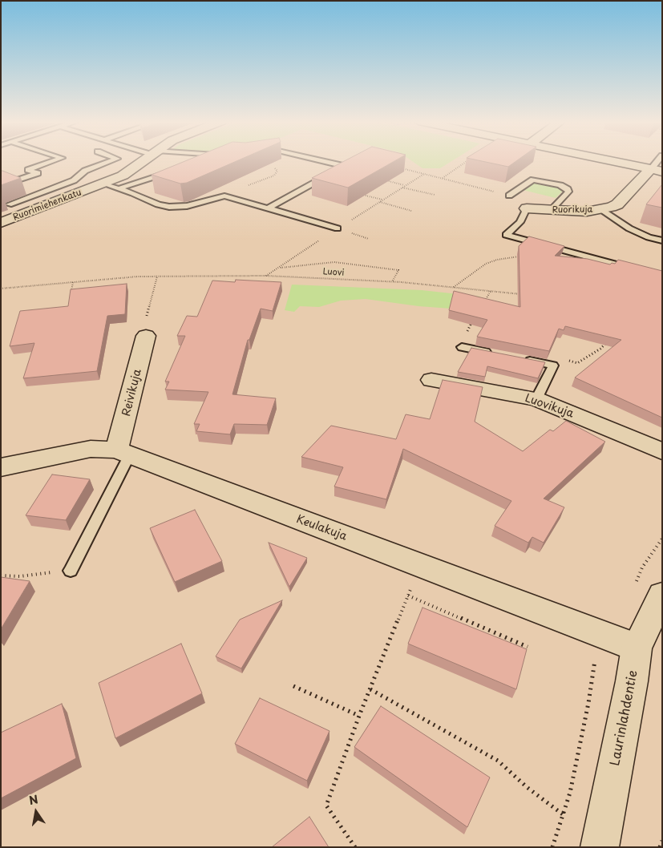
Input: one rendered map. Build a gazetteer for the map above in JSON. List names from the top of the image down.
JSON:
{
  "streets": {
    "street": [
      "Ruorimiehenkatu",
      "Ruorikuja",
      "Reivikuja",
      "Luovikuja",
      "Keulakuja",
      "Laurinlahdentie"
    ],
    "path": ["Luovi"]
  },
  "crossings": [
    ["Reivikuja", "Keulakuja"],
    ["Keulakuja", "Laurinlahdentie"]
  ],
  "north": "top"
}
